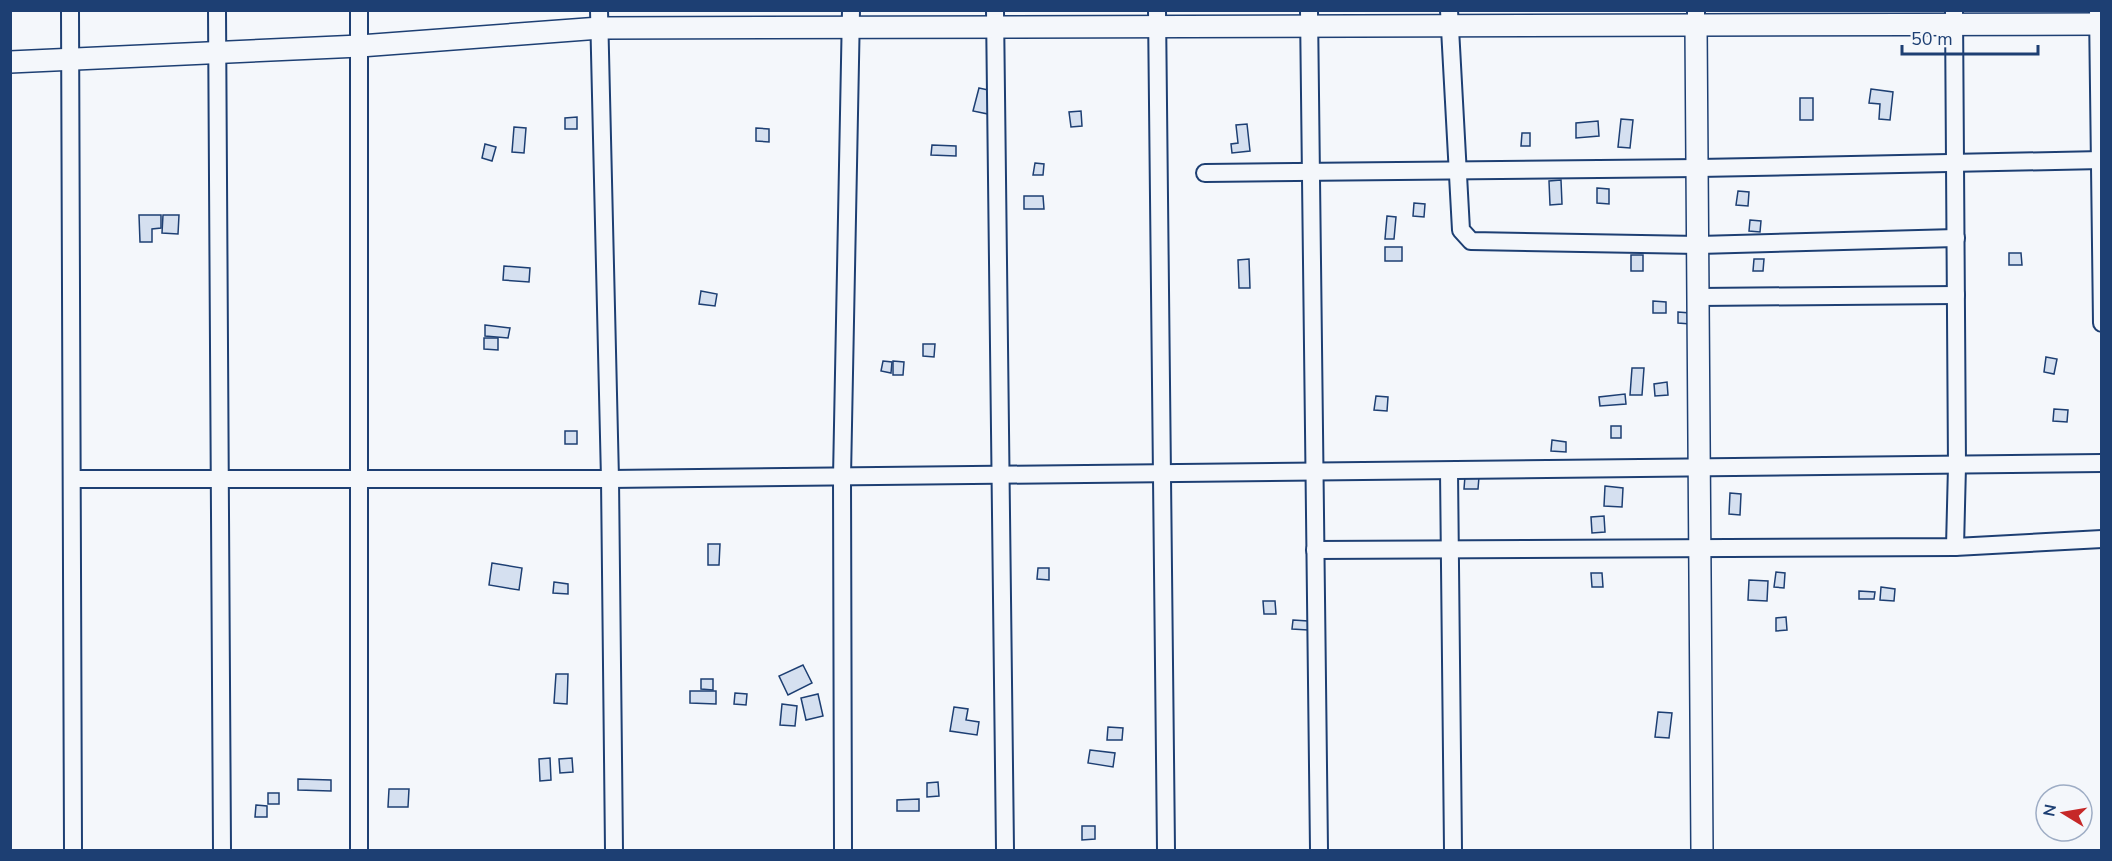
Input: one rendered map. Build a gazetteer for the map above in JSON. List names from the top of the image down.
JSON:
{
  "scale_bar": "50 m",
  "north": "left"
}
